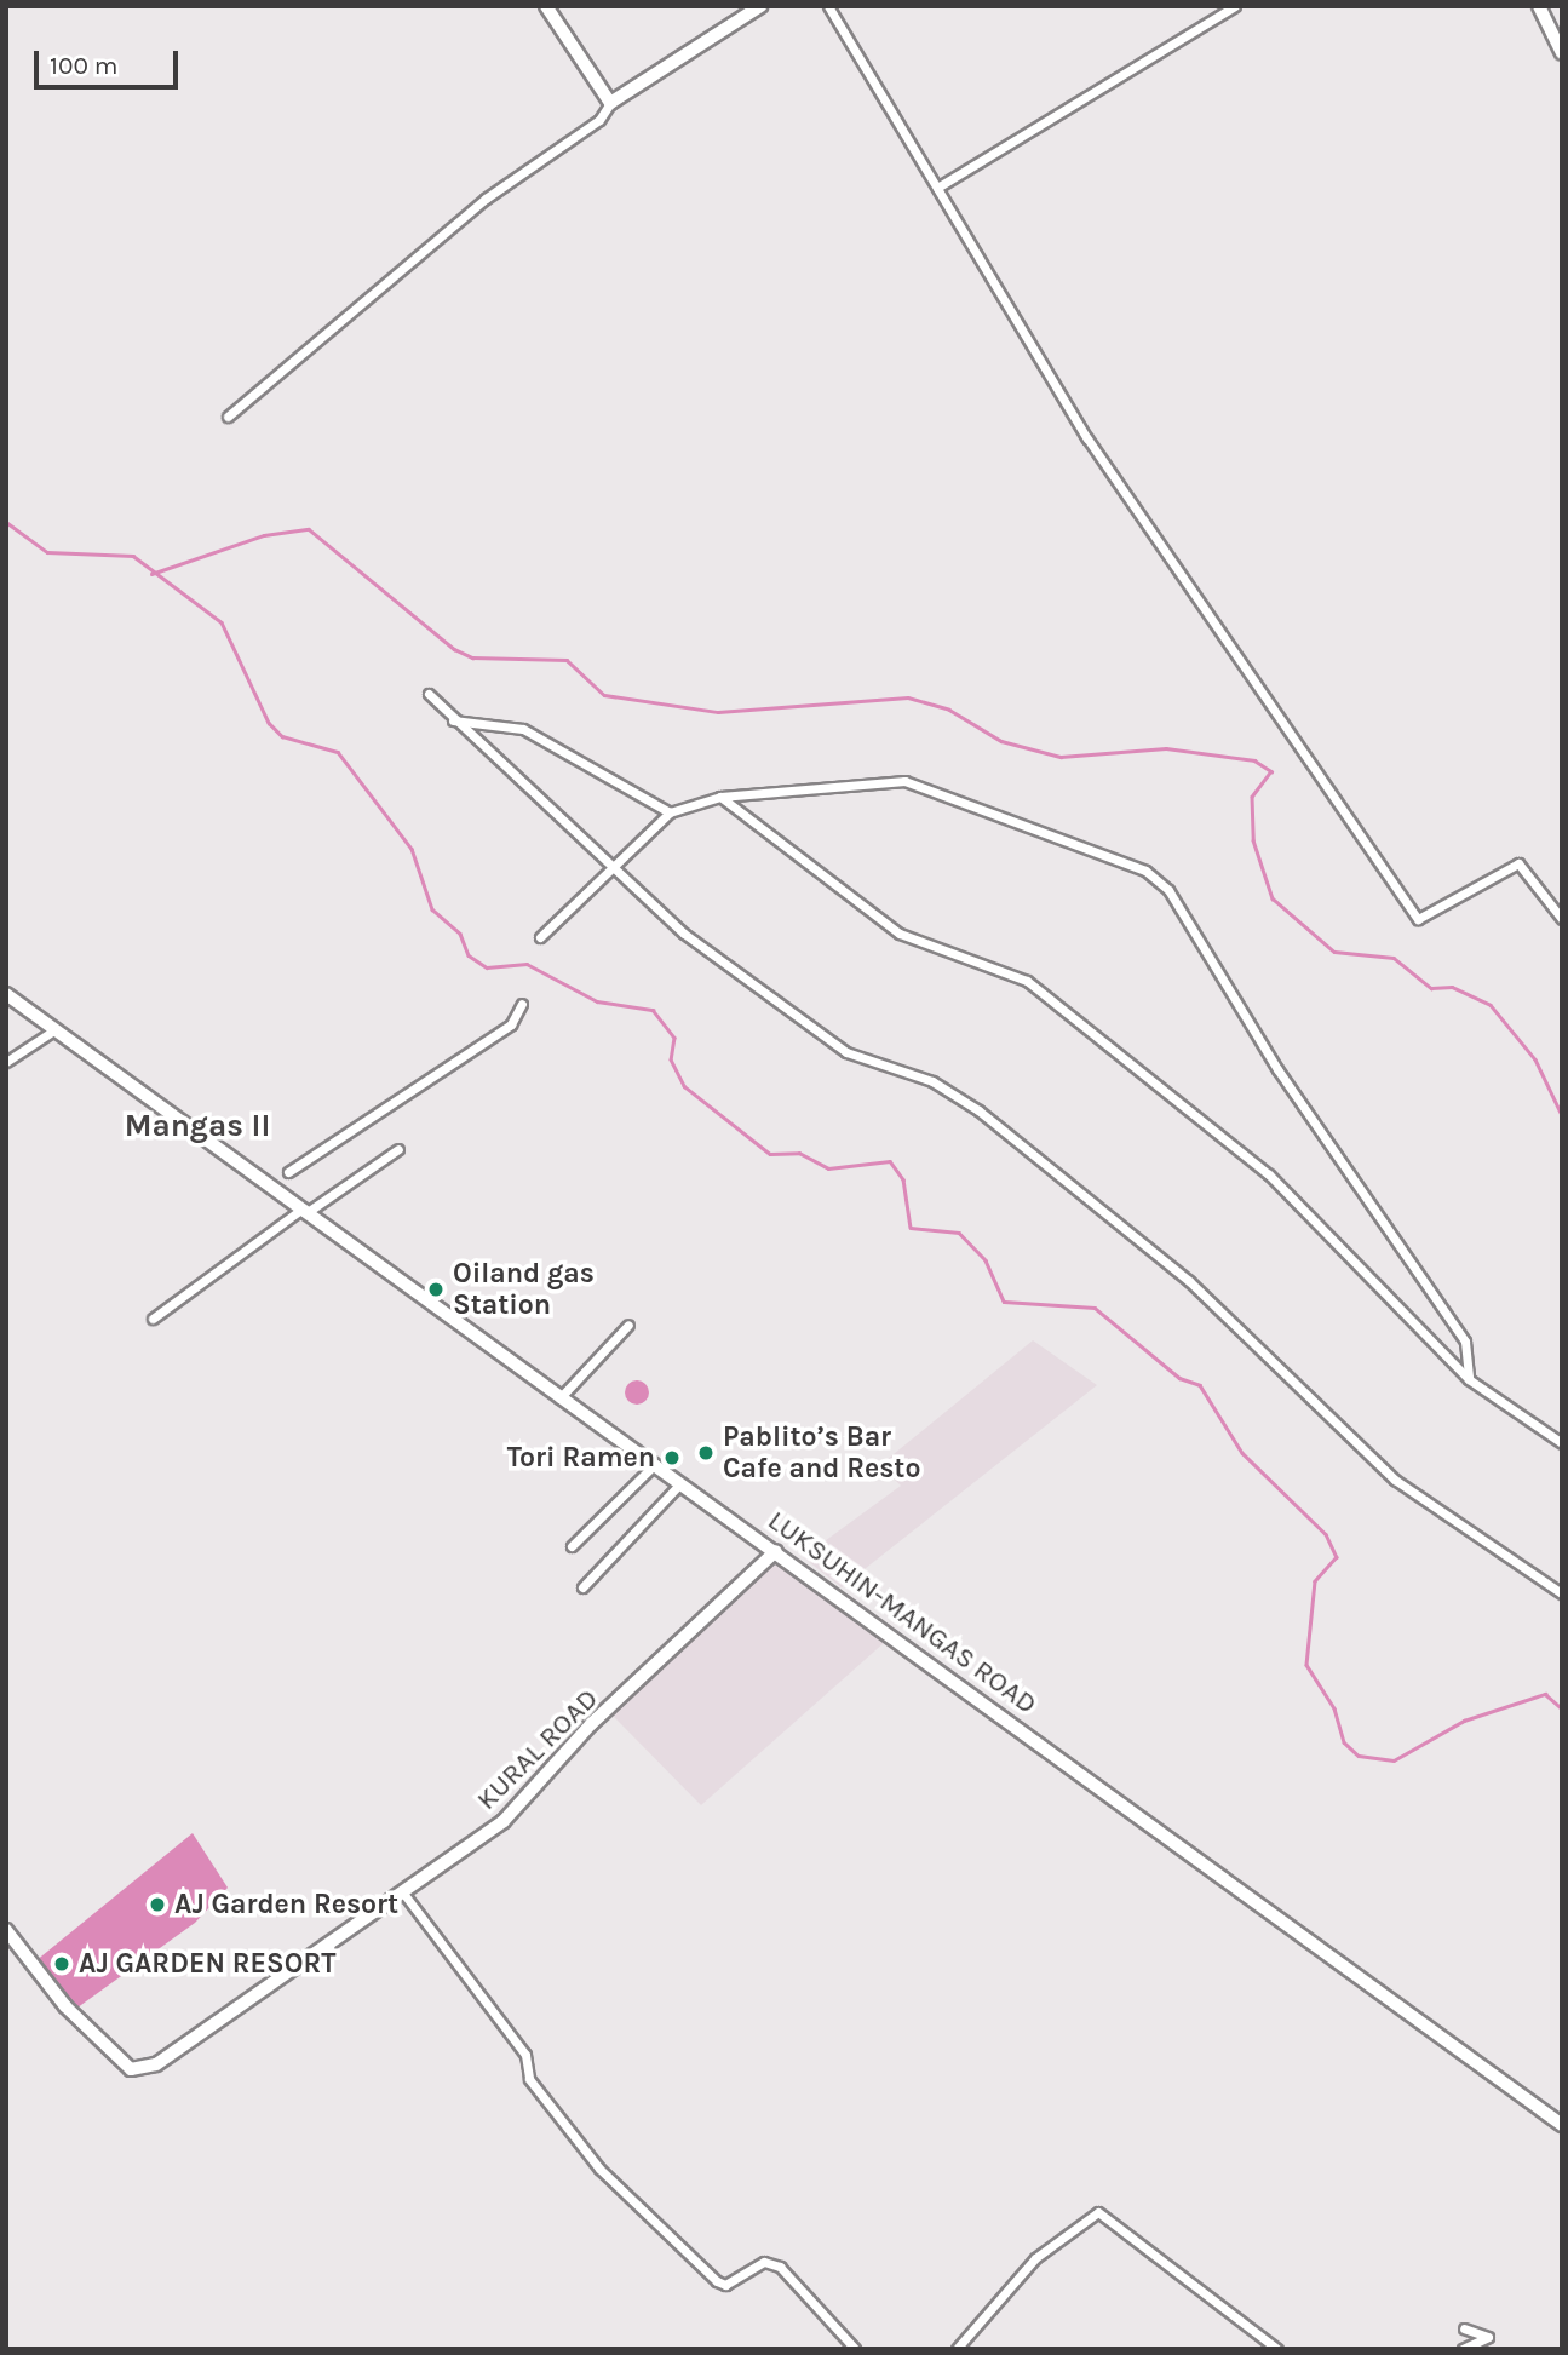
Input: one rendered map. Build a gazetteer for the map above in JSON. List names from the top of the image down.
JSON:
{
  "streets": {
    "main road": ["LUKSUHIN-MANGAS ROAD"],
    "street": ["KURAL ROAD"]
  },
  "crossings": [
    ["LUKSUHIN-MANGAS ROAD", "KURAL ROAD"]
  ],
  "districts": ["Mangas II"],
  "places": [
    "Oiland gas Station",
    "Pablito’s Bar Cafe and Resto",
    "Tori Ramen",
    "AJ Garden Resort",
    "AJ GARDEN RESORT"
  ],
  "scale_bar": "100 m"
}
